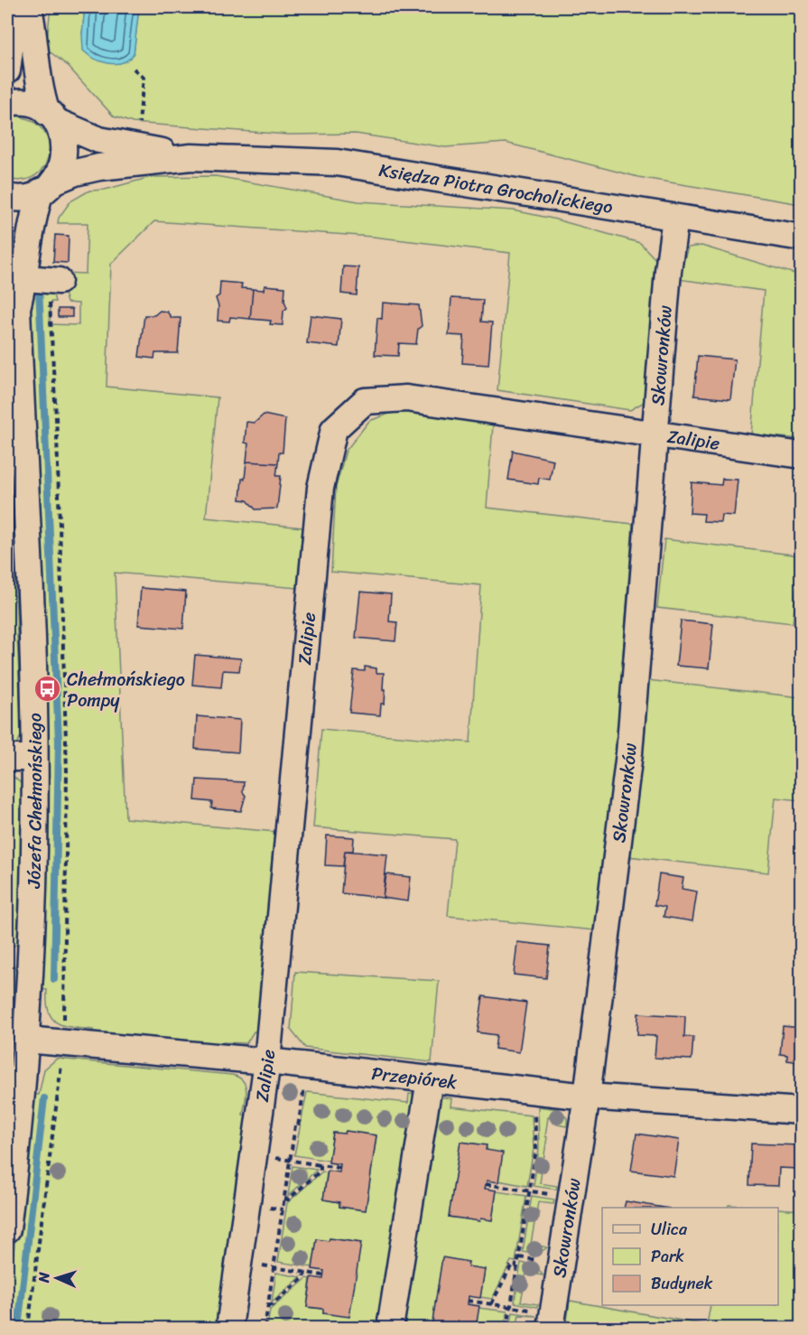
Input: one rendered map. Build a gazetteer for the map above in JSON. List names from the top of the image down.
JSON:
{
  "streets": {
    "street": [
      "Księdza Piotra Grocholickiego",
      "Skowronków",
      "Zalipie",
      "Józefa Chełmońskiego",
      "Przepiórek"
    ]
  },
  "crossings": [
    ["Księdza Piotra Grocholickiego", "Skowronków"],
    ["Księdza Piotra Grocholickiego", "Józefa Chełmońskiego"],
    ["Skowronków", "Zalipie"],
    ["Skowronków", "Przepiórek"],
    ["Zalipie", "Przepiórek"],
    ["Józefa Chełmońskiego", "Przepiórek"]
  ],
  "places": {
    "bus stop": ["Chełmońskiego Pompy"]
  },
  "legend": ["Ulica", "Park", "Budynek"],
  "north": "left"
}
